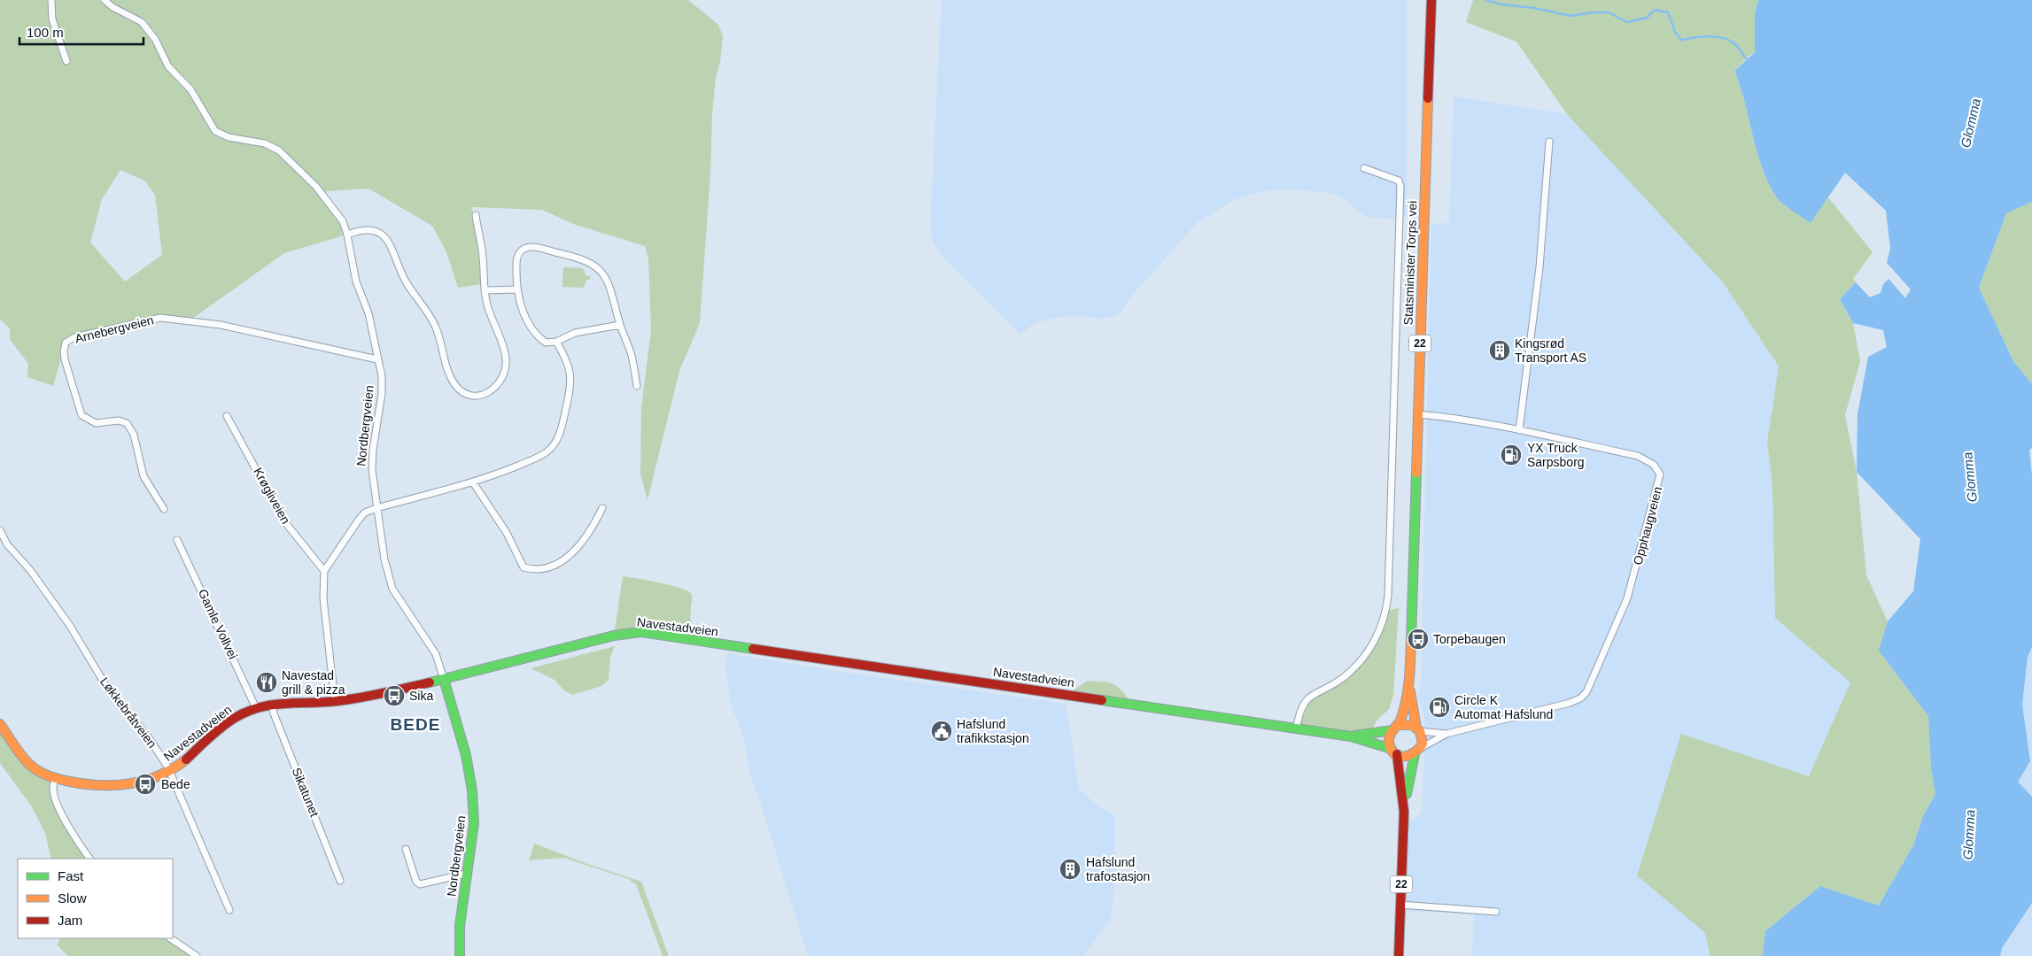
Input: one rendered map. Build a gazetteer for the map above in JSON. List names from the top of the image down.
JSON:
{
  "streets": {
    "main road": [
      "Statsminister Torps vei",
      "22",
      "Nordbergveien",
      "Navestadveien"
    ],
    "street": [
      "Arnebergveien",
      "Krøgliveien",
      "Opphaugveien",
      "Gamle Vollvei",
      "Løkkebråtveien",
      "Sikatunet"
    ]
  },
  "crossings": [
    ["Statsminister Torps vei", "22"],
    ["Statsminister Torps vei", "Opphaugveien"],
    ["Statsminister Torps vei", "Navestadveien"],
    ["Arnebergveien", "Nordbergveien"],
    ["22", "Navestadveien"],
    ["Nordbergveien", "Navestadveien"],
    ["Gamle Vollvei", "Navestadveien"],
    ["Navestadveien", "Løkkebråtveien"],
    ["Navestadveien", "Sikatunet"]
  ],
  "districts": ["BEDE"],
  "water": ["Glomma"],
  "places": {
    "building": ["Kingsrød Transport AS", "Hafslund trafostasjon"],
    "fuel station": ["YX Truck Sarpsborg", "Circle K Automat Hafslund"],
    "bus stop": ["Torpebaugen", "Sika", "Bede"],
    "restaurant": ["Navestad grill & pizza"],
    "public building": ["Hafslund trafikkstasjon"]
  },
  "legend": ["Fast", "Slow", "Jam"],
  "scale_bar": "100 m"
}
